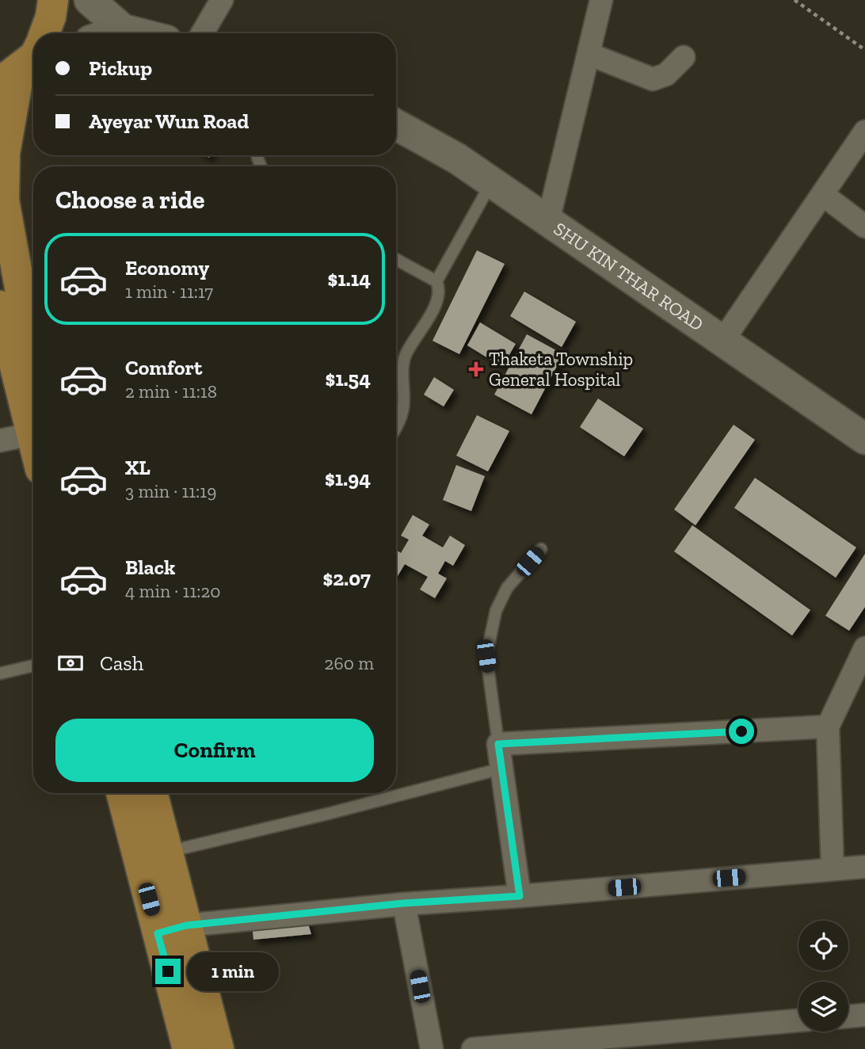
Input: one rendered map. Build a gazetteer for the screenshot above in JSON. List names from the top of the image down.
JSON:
{
  "streets": {
    "street": ["SHU KIN THAR ROAD"]
  },
  "places": {
    "health": ["Thaketa Township General Hospital"]
  },
  "page": {
    "banner": ["Pickup", "Ayeyar Wun Road"],
    "heading": "Choose a ride",
    "list": [
      {
        "name": "Economy",
        "note": "1 min · 11:17",
        "value": "$1.14"
      },
      {
        "name": "Comfort",
        "note": "2 min · 11:18",
        "value": "$1.54"
      },
      {
        "name": "XL",
        "note": "3 min · 11:19",
        "value": "$1.94"
      },
      {
        "name": "Black",
        "note": "4 min · 11:20",
        "value": "$2.07"
      }
    ],
    "pay": ["Cash", "260 m"],
    "buttons": "Confirm",
    "bubble": "1 min"
  }
}
